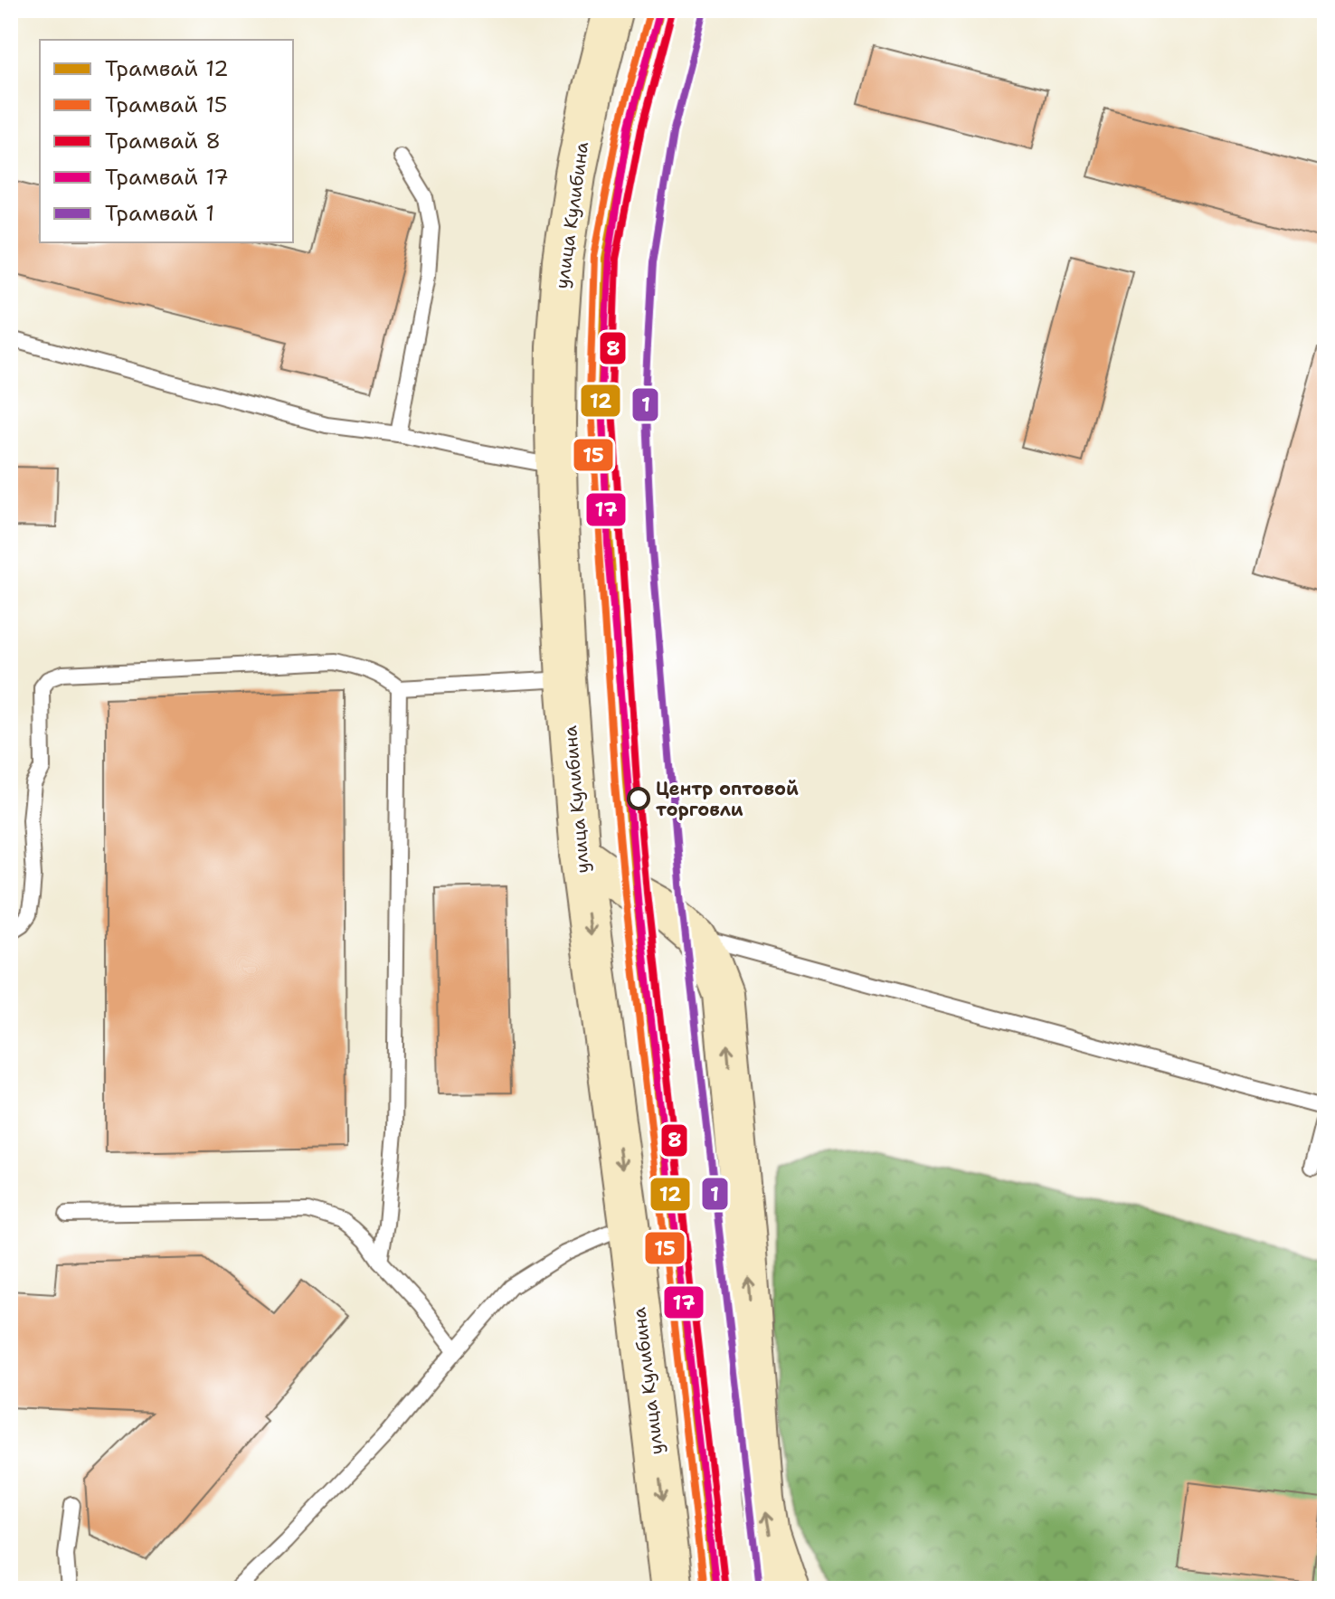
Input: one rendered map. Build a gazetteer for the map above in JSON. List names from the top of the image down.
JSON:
{
  "streets": {
    "street": ["улица Кулибина"]
  },
  "places": ["Центр оптовой торговли"],
  "lines": [
    "tram line 12",
    "tram line 15",
    "tram line 17",
    "tram line 8",
    "tram line 1"
  ],
  "legend": [
    "Трамвай 12",
    "Трамвай 15",
    "Трамвай 8",
    "Трамвай 17",
    "Трамвай 1"
  ]
}
